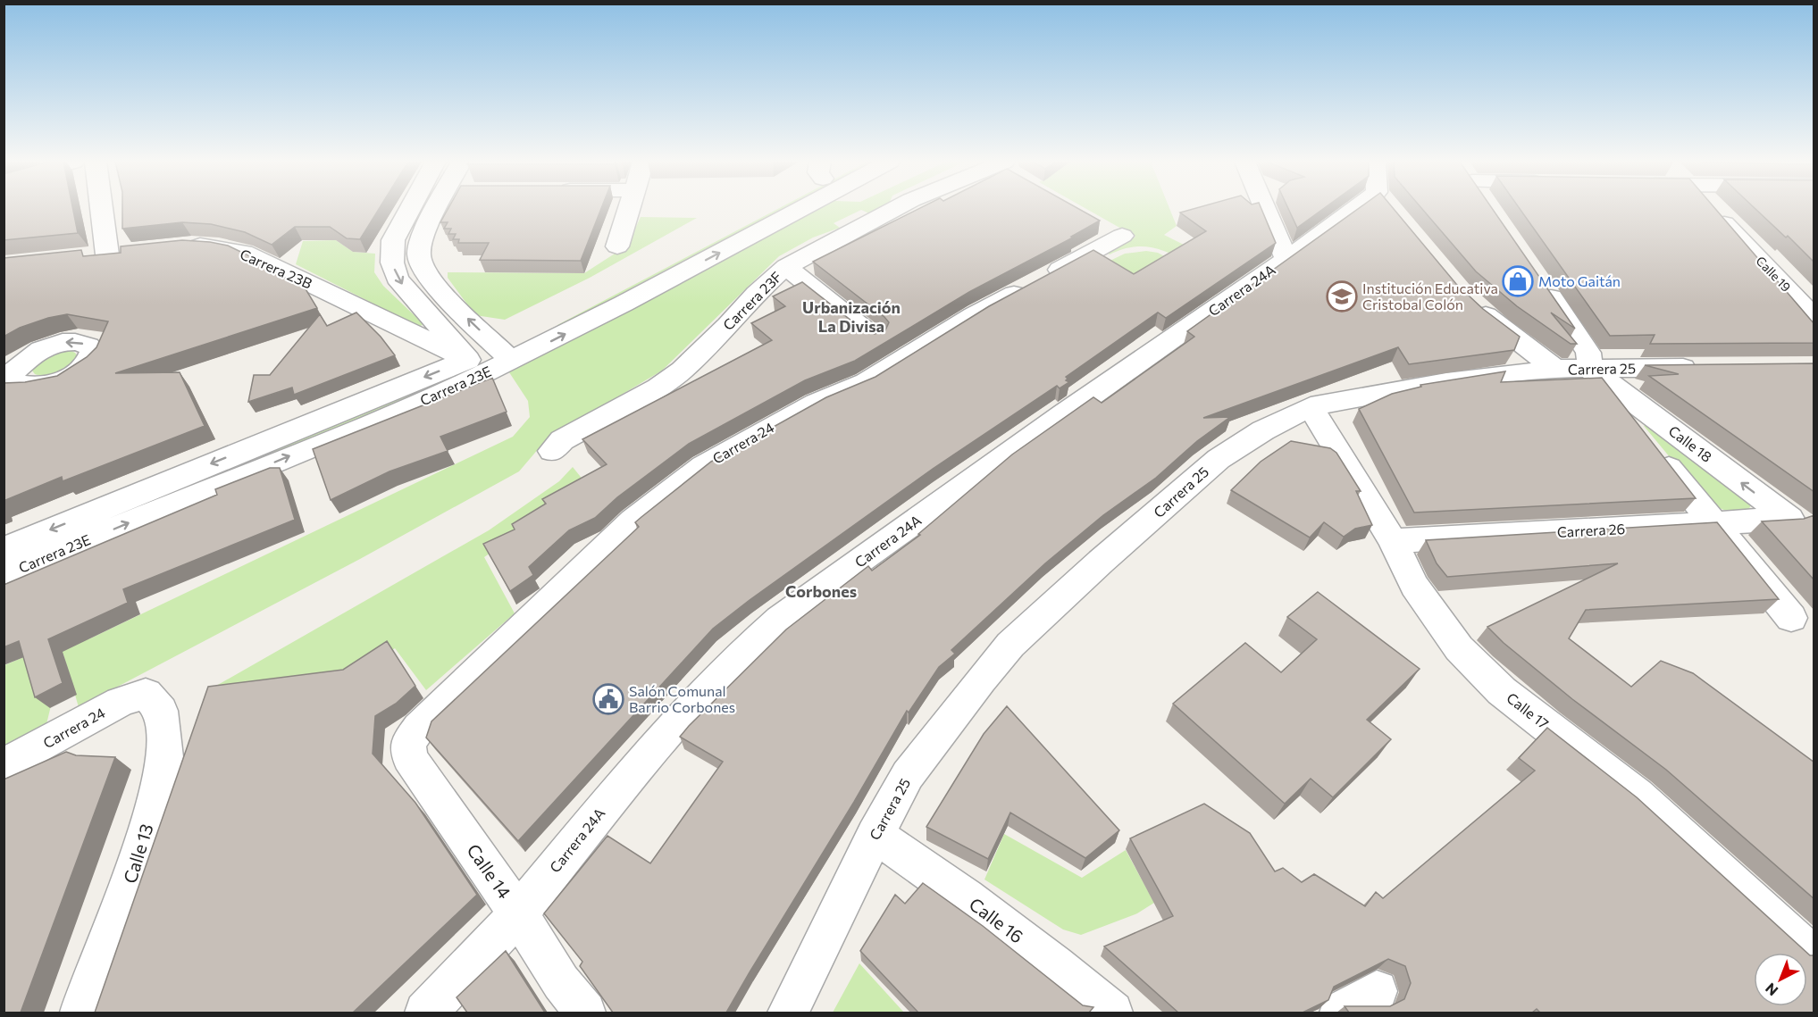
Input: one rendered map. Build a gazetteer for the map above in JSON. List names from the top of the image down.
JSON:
{
  "streets": {
    "street": [
      "Carrera 23B",
      "Calle 19",
      "Carrera 24A",
      "Carrera 23F",
      "Carrera 25",
      "Carrera 23E",
      "Carrera 24",
      "Calle 18",
      "Carrera 26",
      "Calle 17",
      "Calle 13",
      "Calle 14",
      "Calle 16"
    ]
  },
  "crossings": [
    ["Carrera 23B", "Carrera 23E"],
    ["Carrera 24A", "Calle 14"],
    ["Carrera 25", "Calle 18"],
    ["Carrera 25", "Calle 17"],
    ["Carrera 25", "Calle 16"],
    ["Carrera 24", "Calle 13"],
    ["Carrera 24", "Calle 14"],
    ["Calle 18", "Carrera 26"],
    ["Carrera 26", "Calle 17"]
  ],
  "districts": ["Urbanización La Divisa", "Corbones"],
  "places": {
    "shop": ["Moto Gaitán"],
    "school or university": ["Institución Educativa Cristobal Colón"],
    "public building": ["Salón Comunal Barrio Corbones"]
  },
  "north": "bottom left"
}
